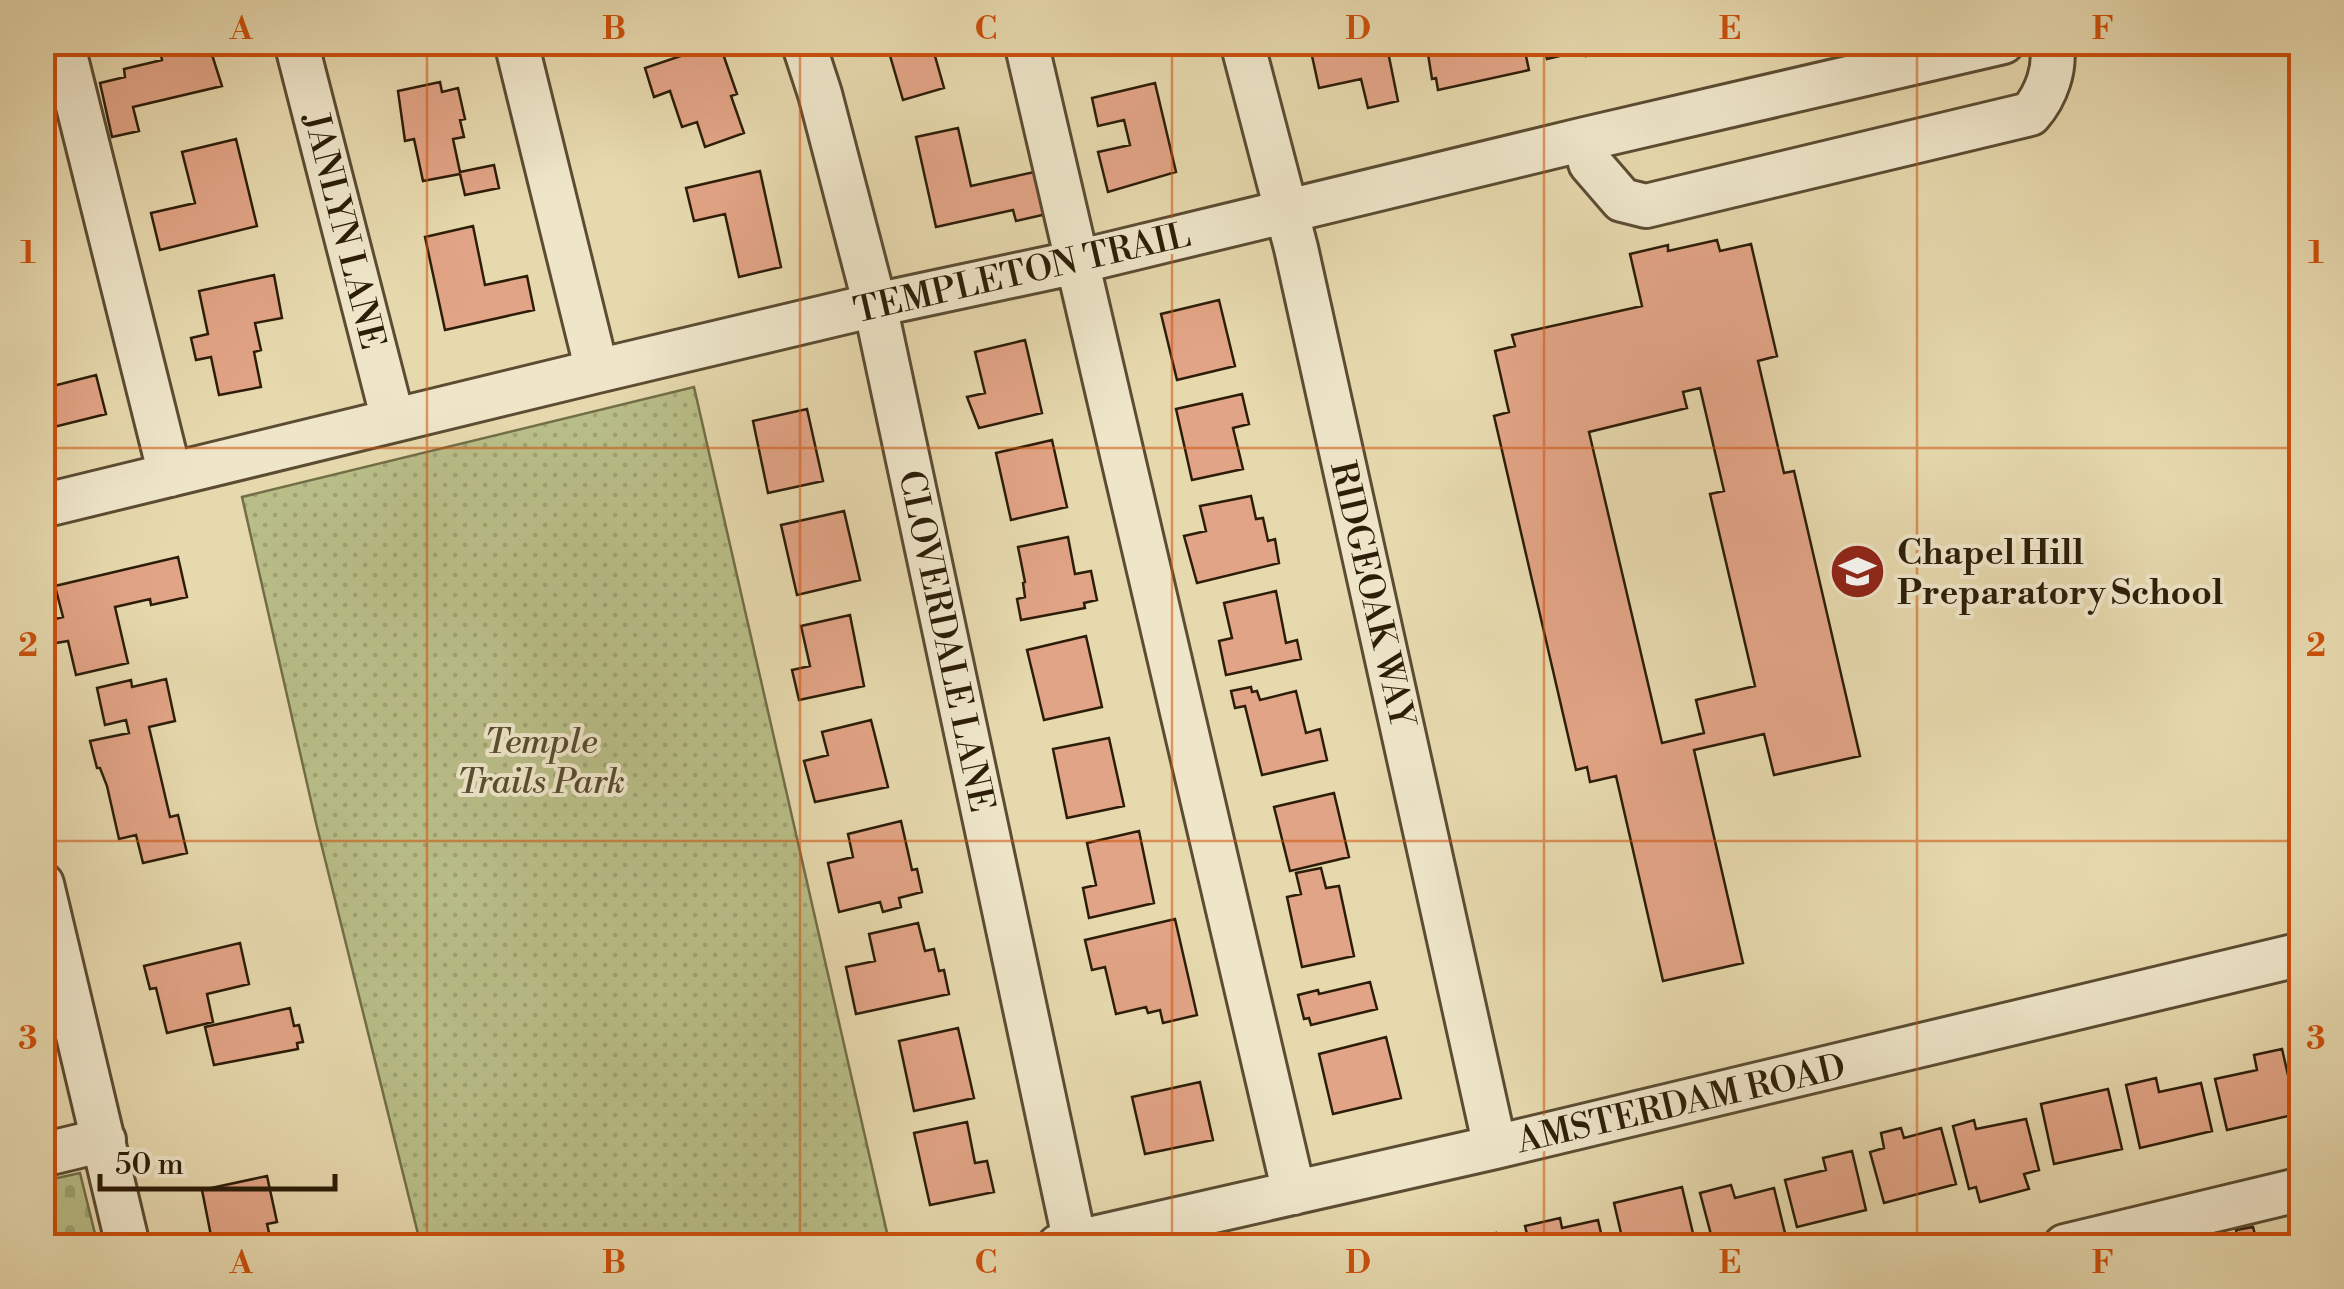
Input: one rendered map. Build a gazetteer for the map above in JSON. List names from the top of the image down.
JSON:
{
  "streets": {
    "street": [
      "JANLYN LANE",
      "TEMPLETON TRAIL",
      "RIDGEOAK WAY",
      "CLOVERDALE LANE",
      "AMSTERDAM ROAD"
    ]
  },
  "crossings": [
    ["JANLYN LANE", "TEMPLETON TRAIL"],
    ["TEMPLETON TRAIL", "RIDGEOAK WAY"],
    ["TEMPLETON TRAIL", "CLOVERDALE LANE"],
    ["RIDGEOAK WAY", "AMSTERDAM ROAD"],
    ["CLOVERDALE LANE", "AMSTERDAM ROAD"]
  ],
  "parks": ["Temple Trails Park"],
  "places": {
    "school or university": ["Chapel Hill Preparatory School"]
  },
  "scale_bar": "50 m",
  "grid": {
    "columns": [
      "A",
      "B",
      "C",
      "D",
      "E",
      "F"
    ],
    "rows": ["1", "2", "3"]
  }
}
